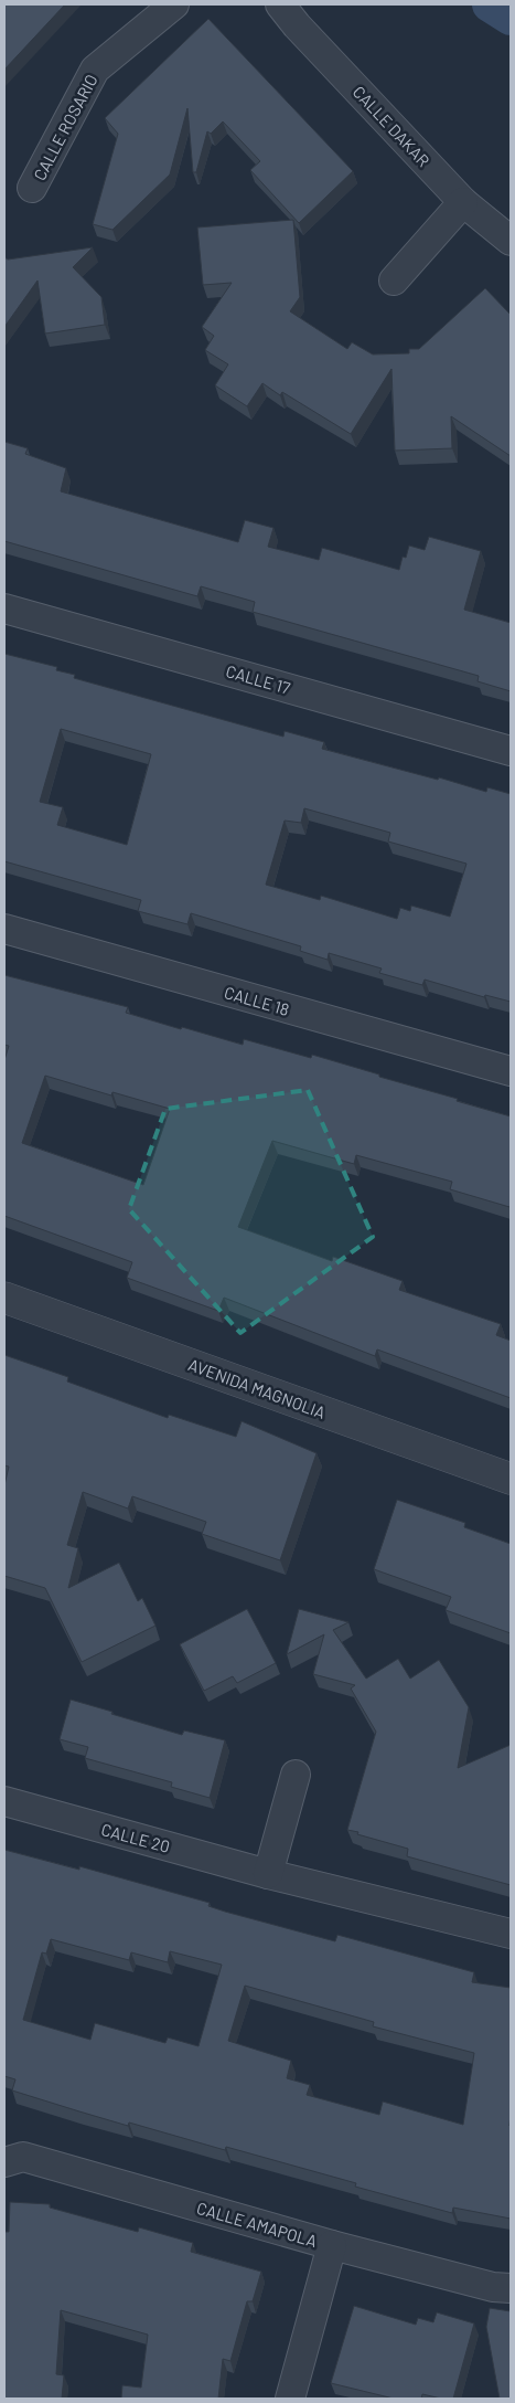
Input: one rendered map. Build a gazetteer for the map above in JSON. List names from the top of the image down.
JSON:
{
  "streets": {
    "street": [
      "CALLE DAKAR",
      "CALLE ROSARIO",
      "CALLE 17",
      "CALLE 18",
      "AVENIDA MAGNOLIA",
      "CALLE 20",
      "CALLE AMAPOLA"
    ]
  }
}
